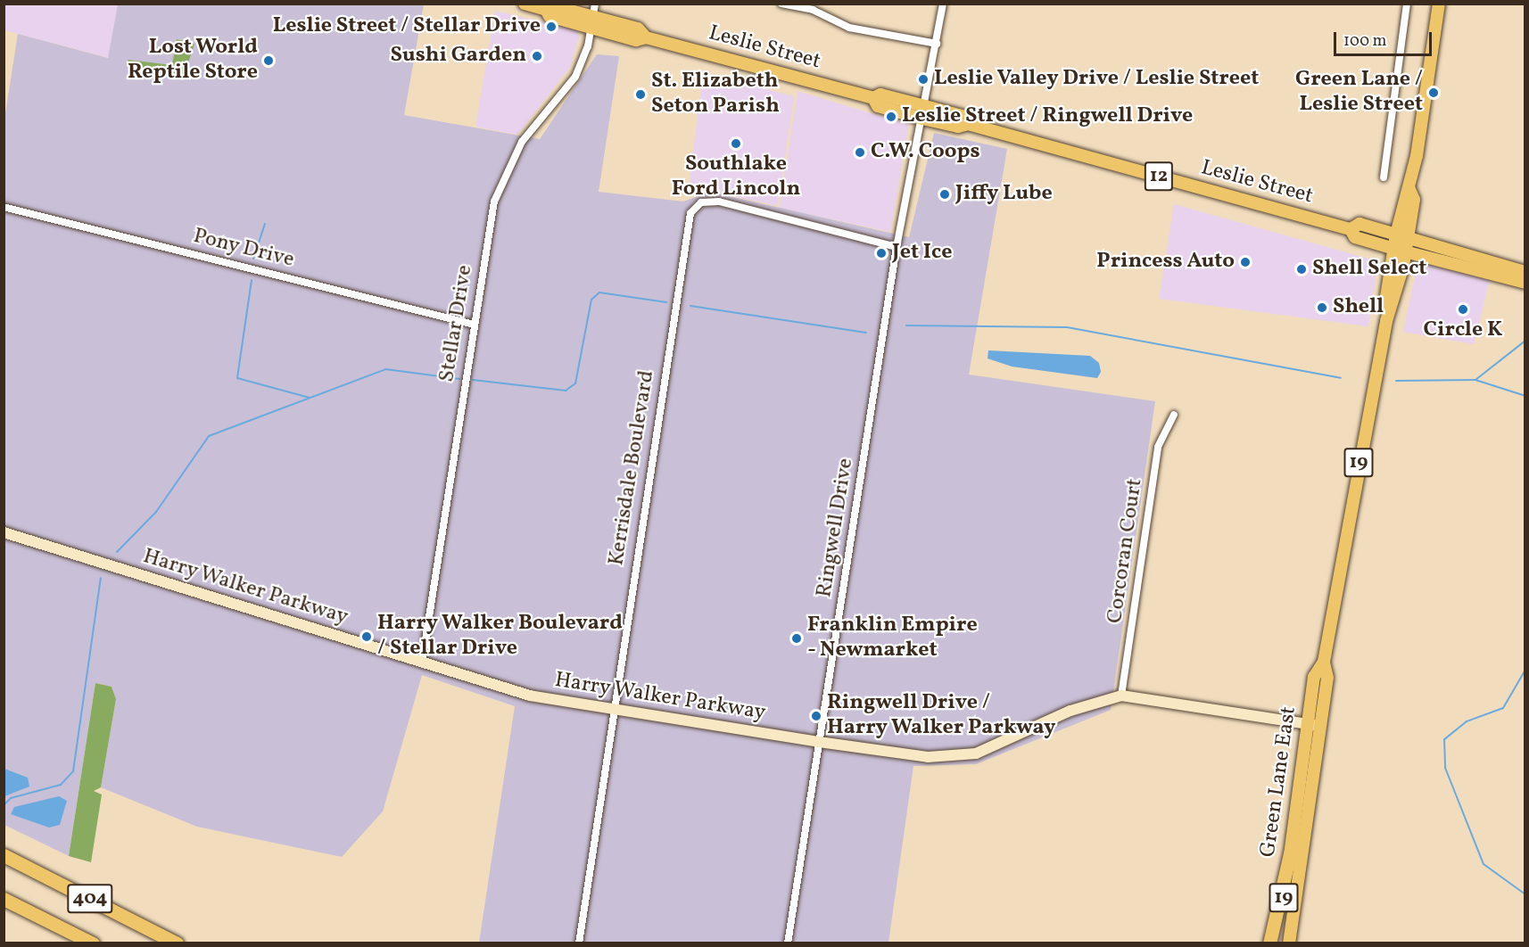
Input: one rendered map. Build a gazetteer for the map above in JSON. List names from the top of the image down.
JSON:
{
  "streets": {
    "highway": ["404"],
    "main road": [
      "Leslie Street",
      "12",
      "19",
      "Green Lane East"
    ],
    "street": [
      "Pony Drive",
      "Stellar Drive",
      "Kerrisdale Boulevard",
      "Ringwell Drive",
      "Corcoran Court",
      "Harry Walker Parkway"
    ]
  },
  "crossings": [
    ["Leslie Street", "Stellar Drive"],
    ["Leslie Street", "Ringwell Drive"],
    ["Leslie Street", "Green Lane East"],
    ["Pony Drive", "Stellar Drive"],
    ["Stellar Drive", "Harry Walker Parkway"],
    ["Kerrisdale Boulevard", "Ringwell Drive"],
    ["Kerrisdale Boulevard", "Harry Walker Parkway"],
    ["Ringwell Drive", "Harry Walker Parkway"],
    ["Corcoran Court", "Harry Walker Parkway"],
    ["Harry Walker Parkway", "Green Lane East"]
  ],
  "places": [
    "Leslie Street / Stellar Drive",
    "Sushi Garden",
    "Lost World Reptile Store",
    "Leslie Valley Drive / Leslie Street",
    "Green Lane / Leslie Street",
    "St. Elizabeth Seton Parish",
    "Leslie Street / Ringwell Drive",
    "Southlake Ford Lincoln",
    "C.W. Coops",
    "Jiffy Lube",
    "Jet Ice",
    "Princess Auto",
    "Shell Select",
    "Shell",
    "Circle K",
    "Harry Walker Boulevard / Stellar Drive",
    "Franklin Empire - Newmarket",
    "Ringwell Drive / Harry Walker Parkway"
  ],
  "scale_bar": "100 m"
}
